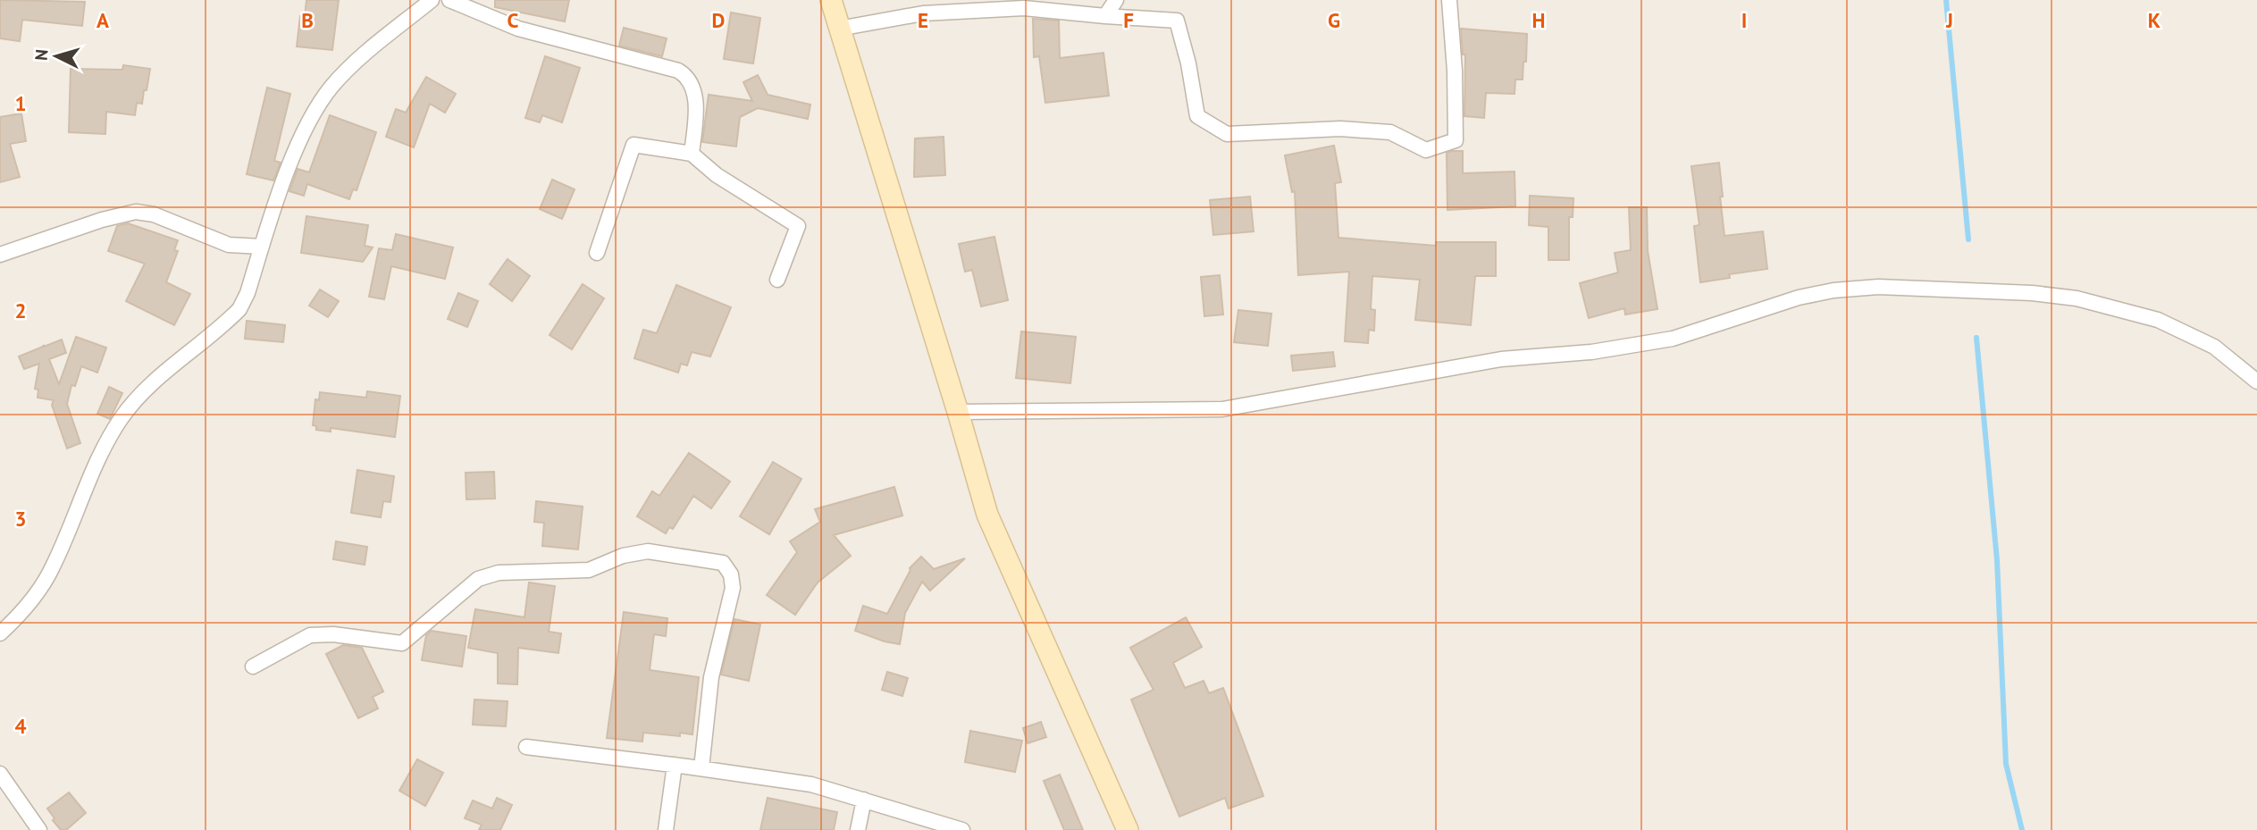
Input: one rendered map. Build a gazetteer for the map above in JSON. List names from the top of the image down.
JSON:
{
  "north": "left",
  "grid": {
    "columns": [
      "A",
      "B",
      "C",
      "D",
      "E",
      "F",
      "G",
      "H",
      "I",
      "J",
      "K"
    ],
    "rows": [
      "1",
      "2",
      "3",
      "4"
    ]
  }
}
